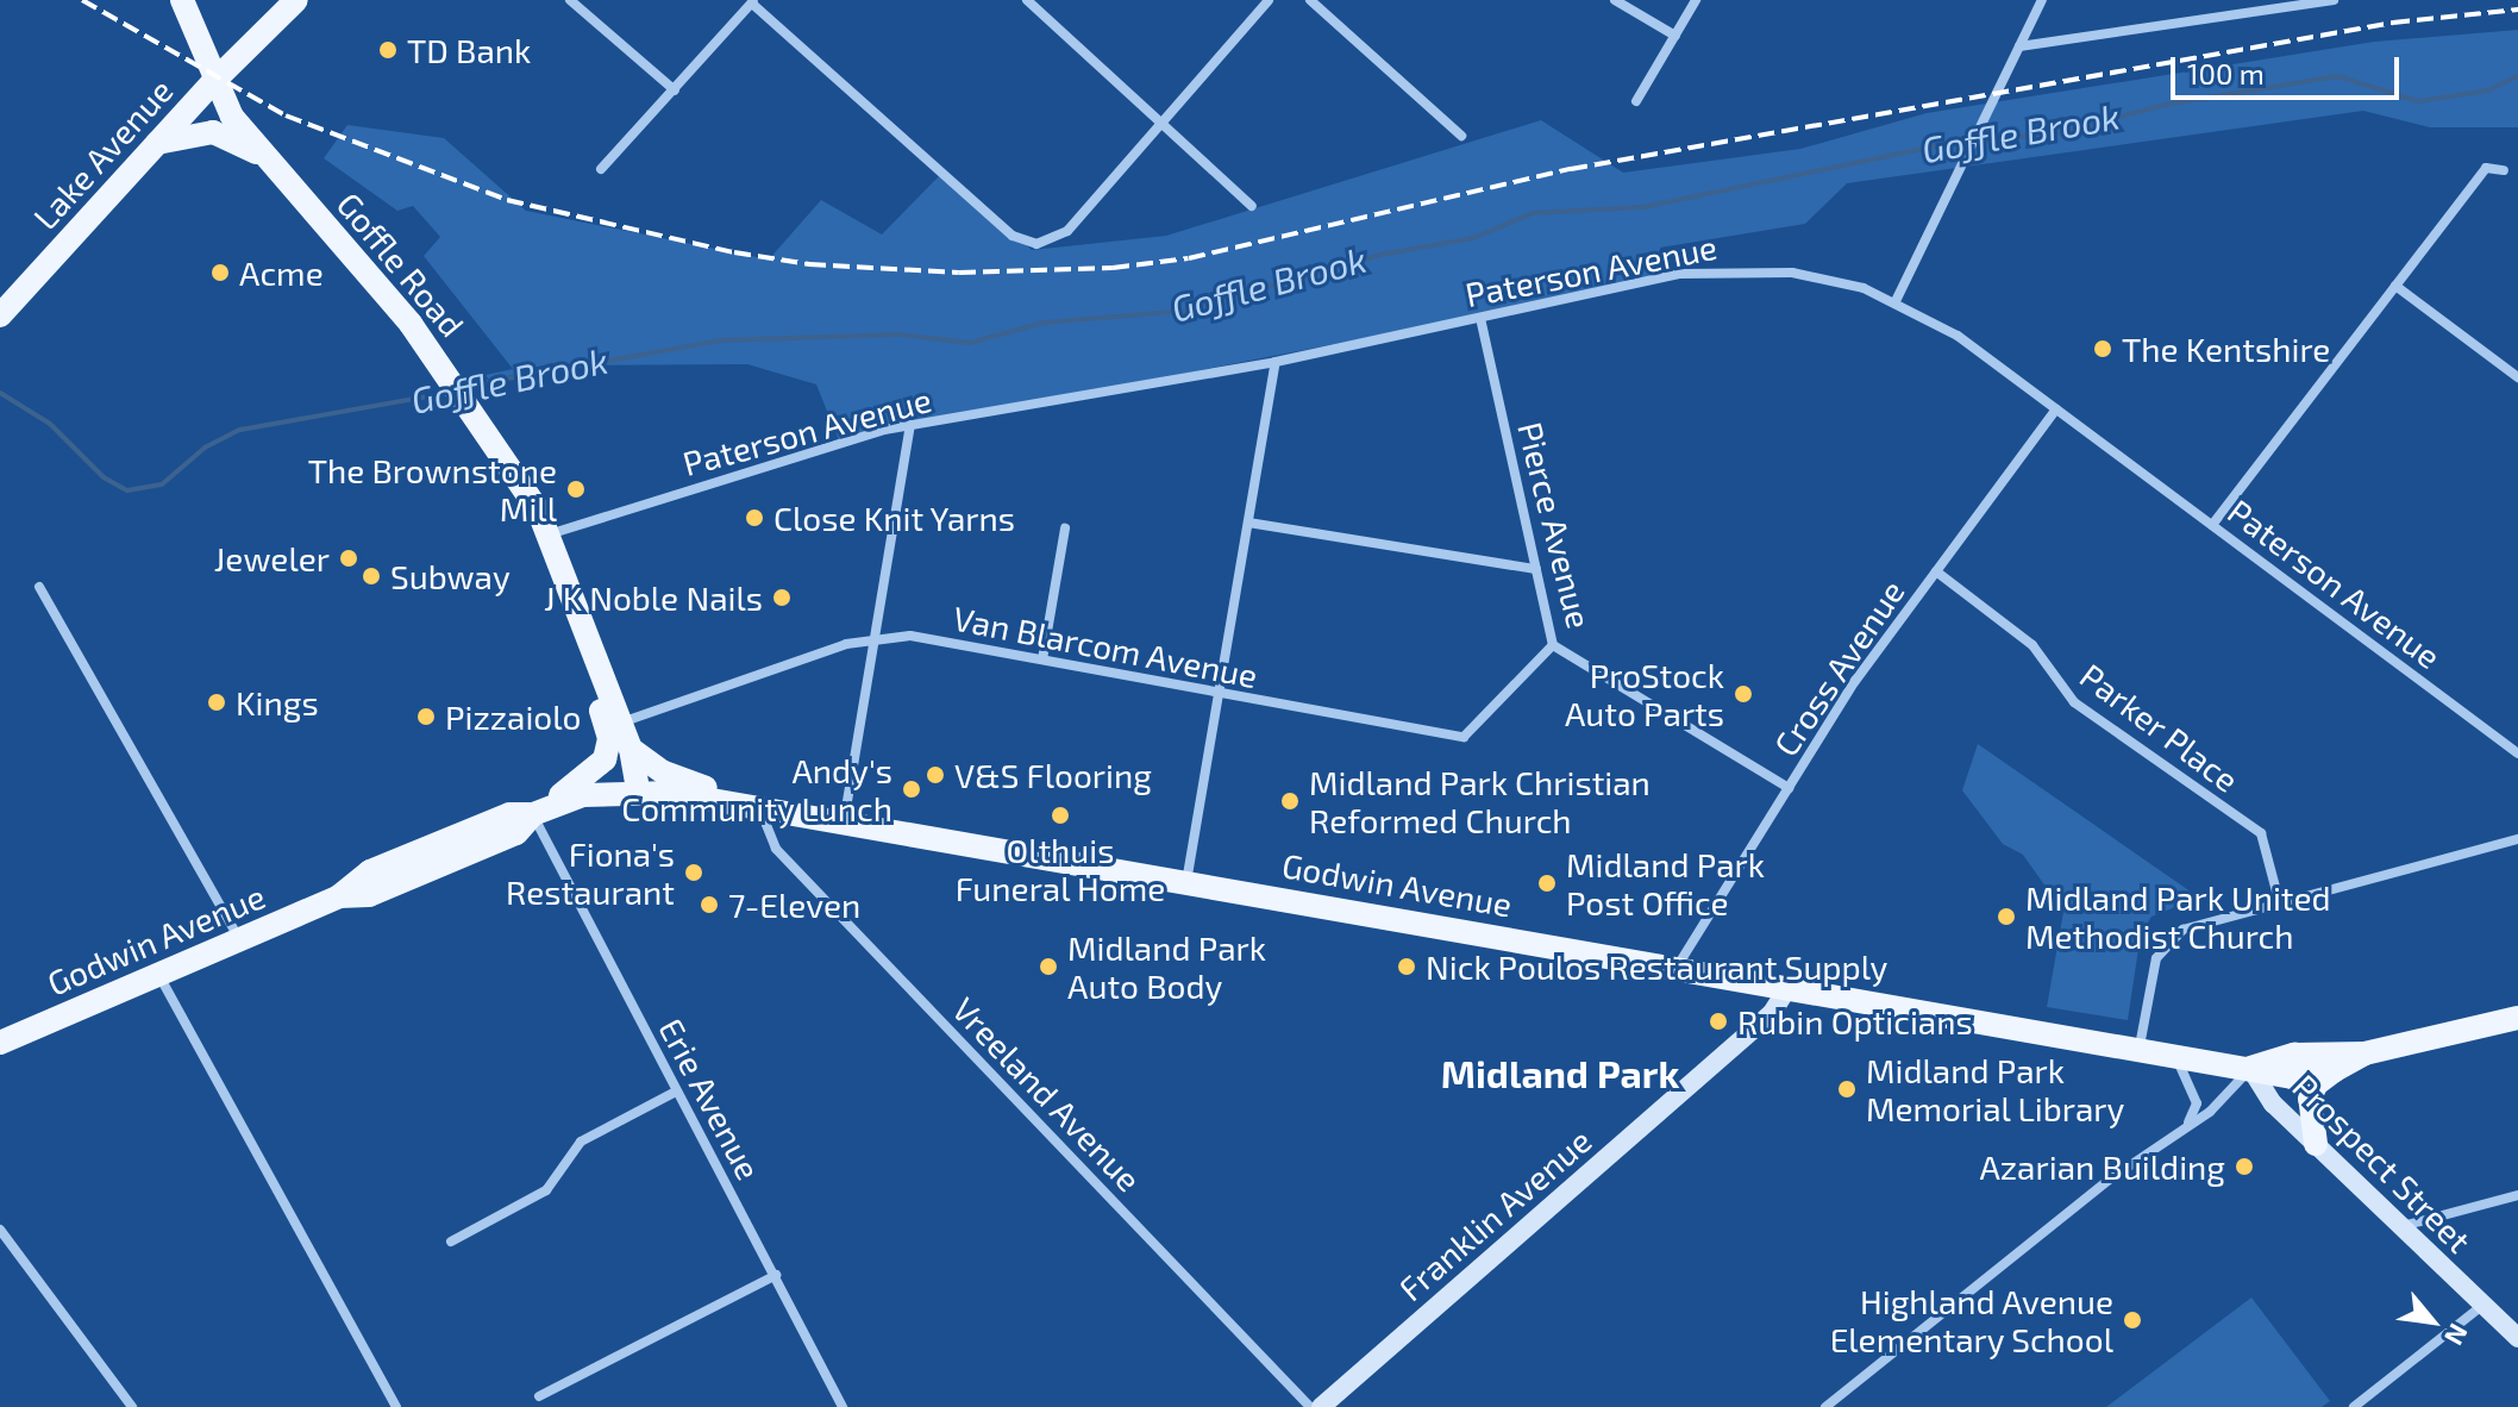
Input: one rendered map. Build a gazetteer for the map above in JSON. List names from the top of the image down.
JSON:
{
  "streets": {
    "main road": ["Lake Avenue", "Goffle Road", "Godwin Avenue"],
    "street": [
      "Paterson Avenue",
      "Pierce Avenue",
      "Van Blarcom Avenue",
      "Cross Avenue",
      "Parker Place",
      "Vreeland Avenue",
      "Erie Avenue",
      "Prospect Street",
      "Franklin Avenue"
    ]
  },
  "crossings": [
    ["Lake Avenue", "Goffle Road"],
    ["Goffle Road", "Paterson Avenue"],
    ["Goffle Road", "Van Blarcom Avenue"],
    ["Goffle Road", "Godwin Avenue"],
    ["Paterson Avenue", "Pierce Avenue"],
    ["Paterson Avenue", "Cross Avenue"],
    ["Pierce Avenue", "Van Blarcom Avenue"],
    ["Pierce Avenue", "Cross Avenue"],
    ["Cross Avenue", "Parker Place"],
    ["Cross Avenue", "Godwin Avenue"],
    ["Godwin Avenue", "Vreeland Avenue"],
    ["Godwin Avenue", "Erie Avenue"],
    ["Godwin Avenue", "Prospect Street"],
    ["Godwin Avenue", "Franklin Avenue"]
  ],
  "districts": ["Midland Park"],
  "water": ["Goffle Brook"],
  "places": [
    "TD Bank",
    "Acme",
    "The Kentshire",
    "The Brownstone Mill",
    "Close Knit Yarns",
    "Jeweler",
    "Subway",
    "J K Noble Nails",
    "ProStock Auto Parts",
    "Kings",
    "Pizzaiolo",
    "V&S Flooring",
    "Andy's Community Lunch",
    "Midland Park Christian Reformed Church",
    "Olthuis Funeral Home",
    "Fiona's Restaurant",
    "Midland Park Post Office",
    "7-Eleven",
    "Midland Park United Methodist Church",
    "Midland Park Auto Body",
    "Nick Poulos Restaurant Supply",
    "Rubin Opticians",
    "Midland Park Memorial Library",
    "Azarian Building",
    "Highland Avenue Elementary School"
  ],
  "scale_bar": "100 m",
  "north": "bottom right"
}
